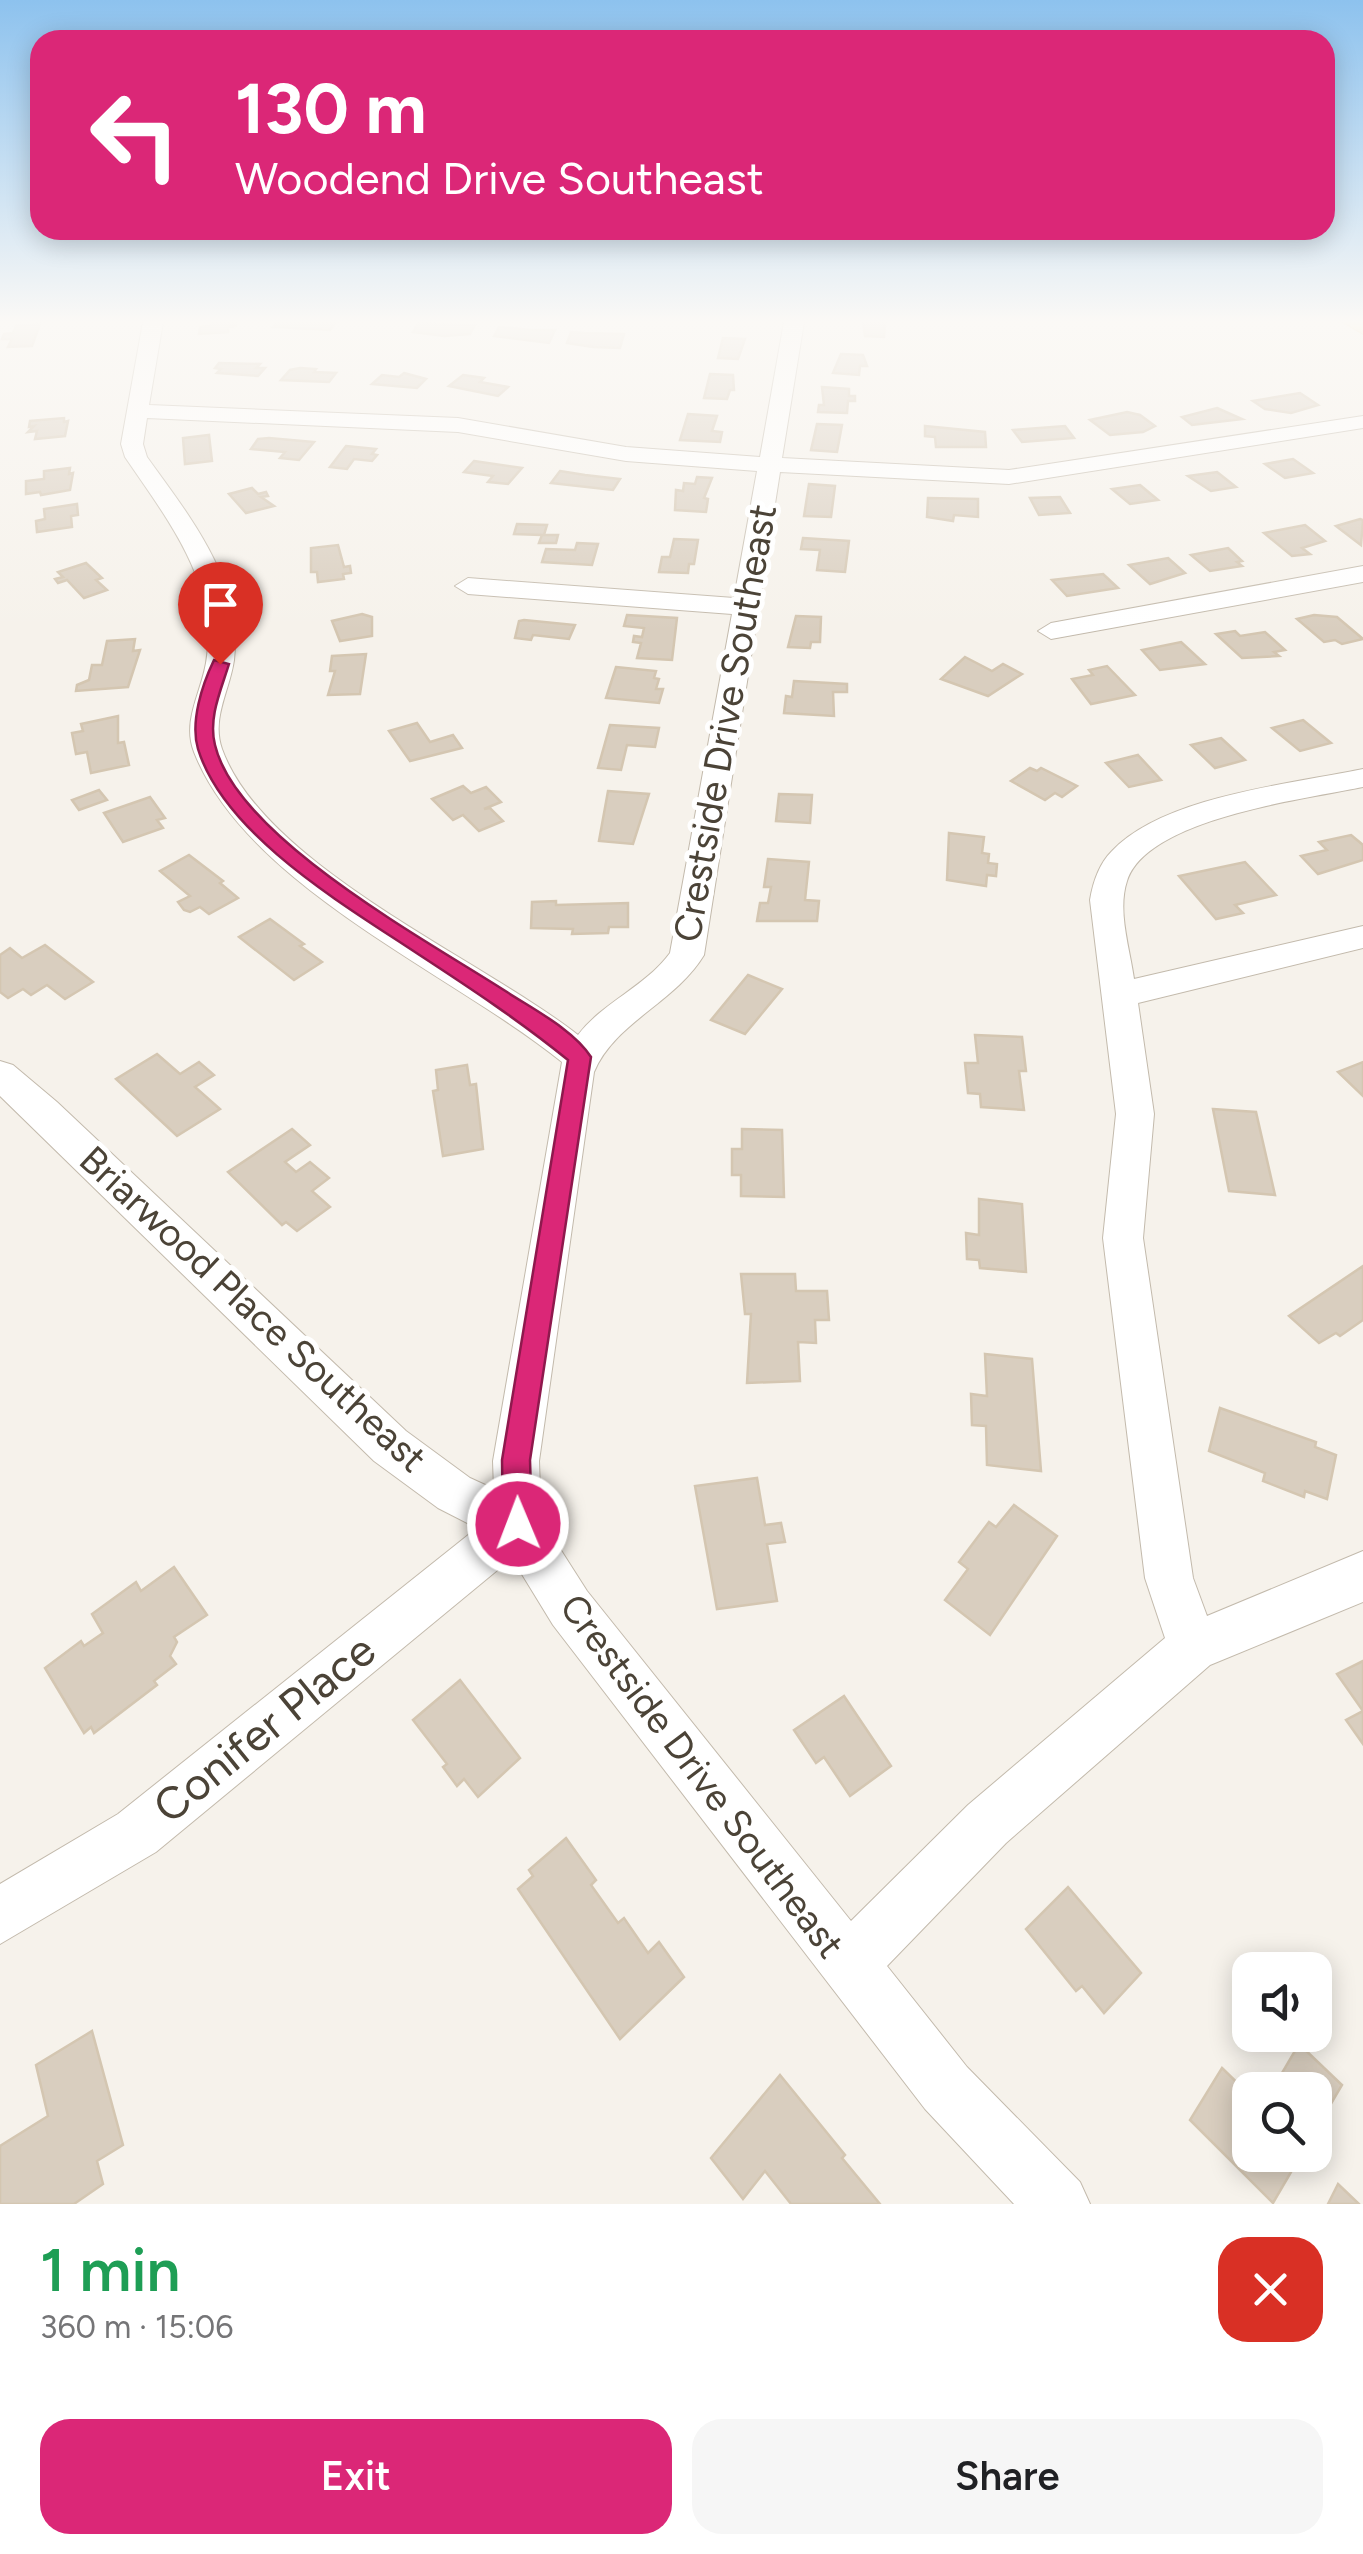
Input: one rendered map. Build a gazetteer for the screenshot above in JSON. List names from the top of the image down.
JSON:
{
  "streets": {
    "street": ["Crestside Drive Southeast", "Briarwood Place Southeast", "Conifer Place"]
  },
  "crossings": [
    ["Crestside Drive Southeast", "Briarwood Place Southeast"],
    ["Crestside Drive Southeast", "Conifer Place"],
    ["Briarwood Place Southeast", "Conifer Place"]
  ],
  "page": {
    "turn": ["130 m", "Woodend Drive Southeast"],
    "heading": ["1 min", "360 m · 15:06"],
    "buttons": ["Exit", "Share"]
  }
}
